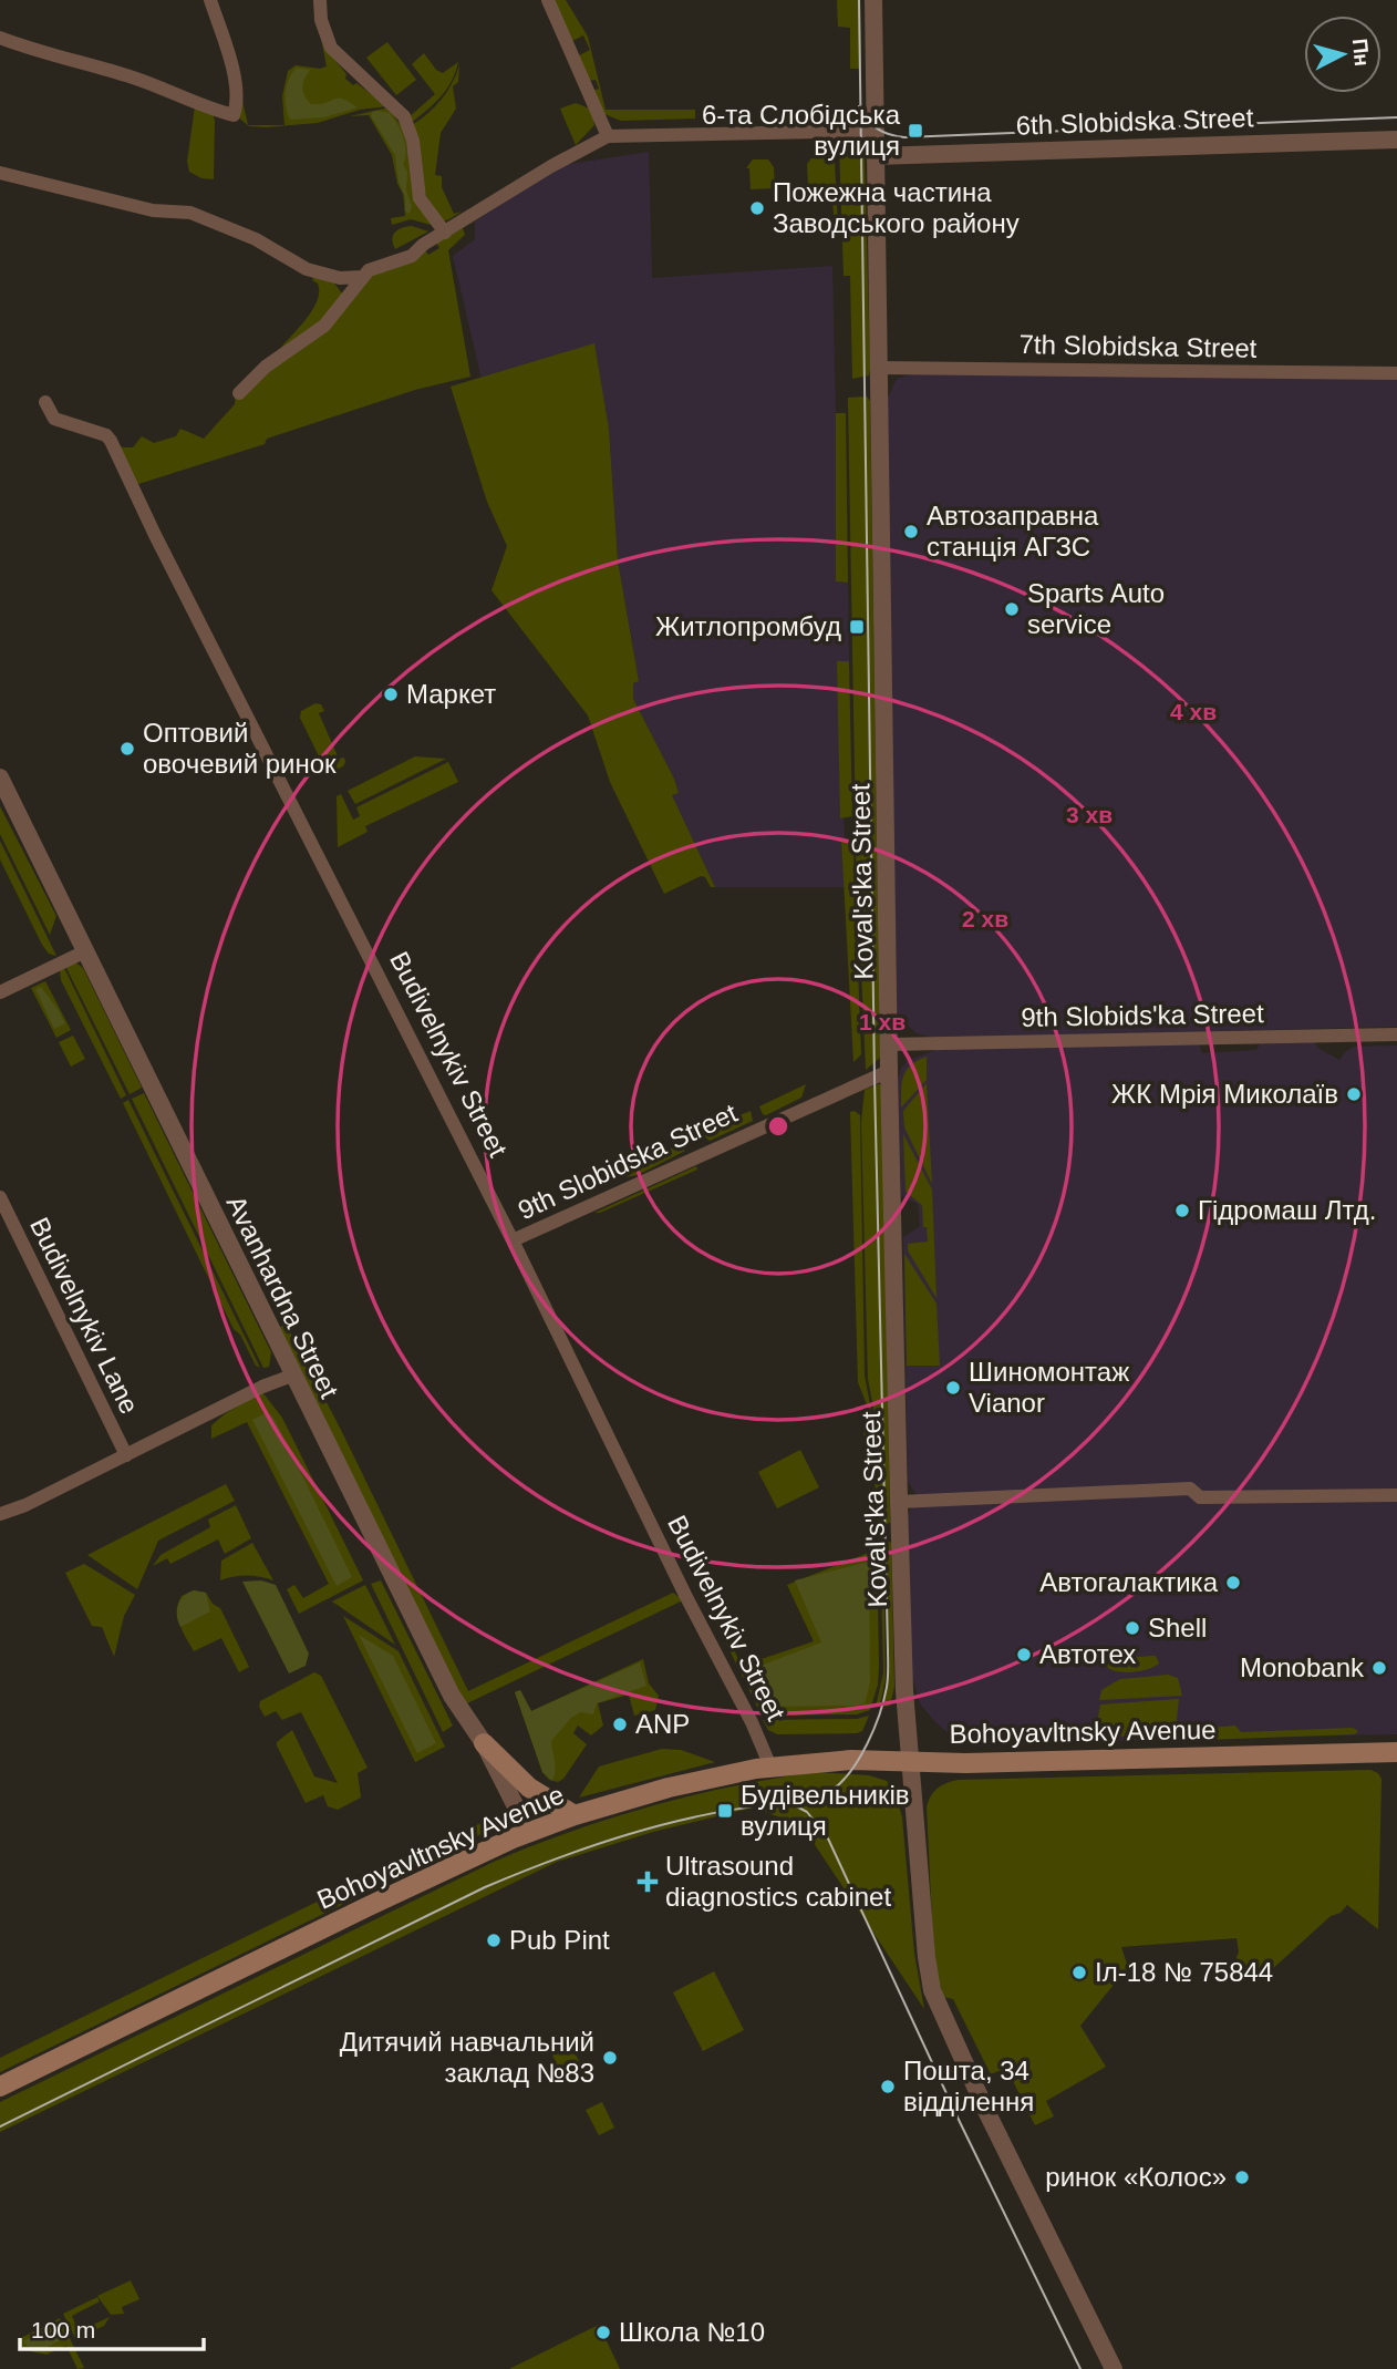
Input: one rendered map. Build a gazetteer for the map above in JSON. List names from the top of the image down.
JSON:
{
  "streets": {
    "main road": ["Bohoyavltnsky Avenue"],
    "street": [
      "6th Slobidska Street",
      "7th Slobidska Street",
      "Koval's'ka Street",
      "9th Slobids'ka Street",
      "Budivelnykiv Street",
      "9th Slobidska Street",
      "Avanhardna Street",
      "Budivelnykiv Lane"
    ]
  },
  "crossings": [
    ["6th Slobidska Street", "Koval's'ka Street"],
    ["7th Slobidska Street", "Koval's'ka Street"],
    ["Koval's'ka Street", "9th Slobids'ka Street"],
    ["Koval's'ka Street", "9th Slobidska Street"],
    ["Koval's'ka Street", "Bohoyavltnsky Avenue"],
    ["Budivelnykiv Street", "9th Slobidska Street"],
    ["Budivelnykiv Street", "Bohoyavltnsky Avenue"],
    ["Avanhardna Street", "Bohoyavltnsky Avenue"]
  ],
  "places": {
    "transit": ["6-та Слобідська вулиця", "Житлопромбуд", "Будівельників вулиця"],
    "other": [
      "Пожежна частина Заводського району",
      "Автозаправна станція АГЗС",
      "Sparts Auto service",
      "Маркет",
      "Оптовий овочевий ринок",
      "ЖК Мрія Миколаїв",
      "Гідромаш Лтд.",
      "Шиномонтаж Vianor",
      "Автогалактика",
      "Shell",
      "Автотех",
      "Monobank",
      "ANP",
      "Pub Pint",
      "Іл-18 № 75844",
      "Дитячий навчальний заклад №83",
      "Пошта, 34 відділення",
      "ринок «Колос»",
      "Школа №10"
    ],
    "health": ["Ultrasound diagnostics cabinet"]
  },
  "scale_bar": "100 m",
  "north": "right",
  "rings": [
    "4 хв",
    "3 хв",
    "2 хв",
    "1 хв"
  ]
}
